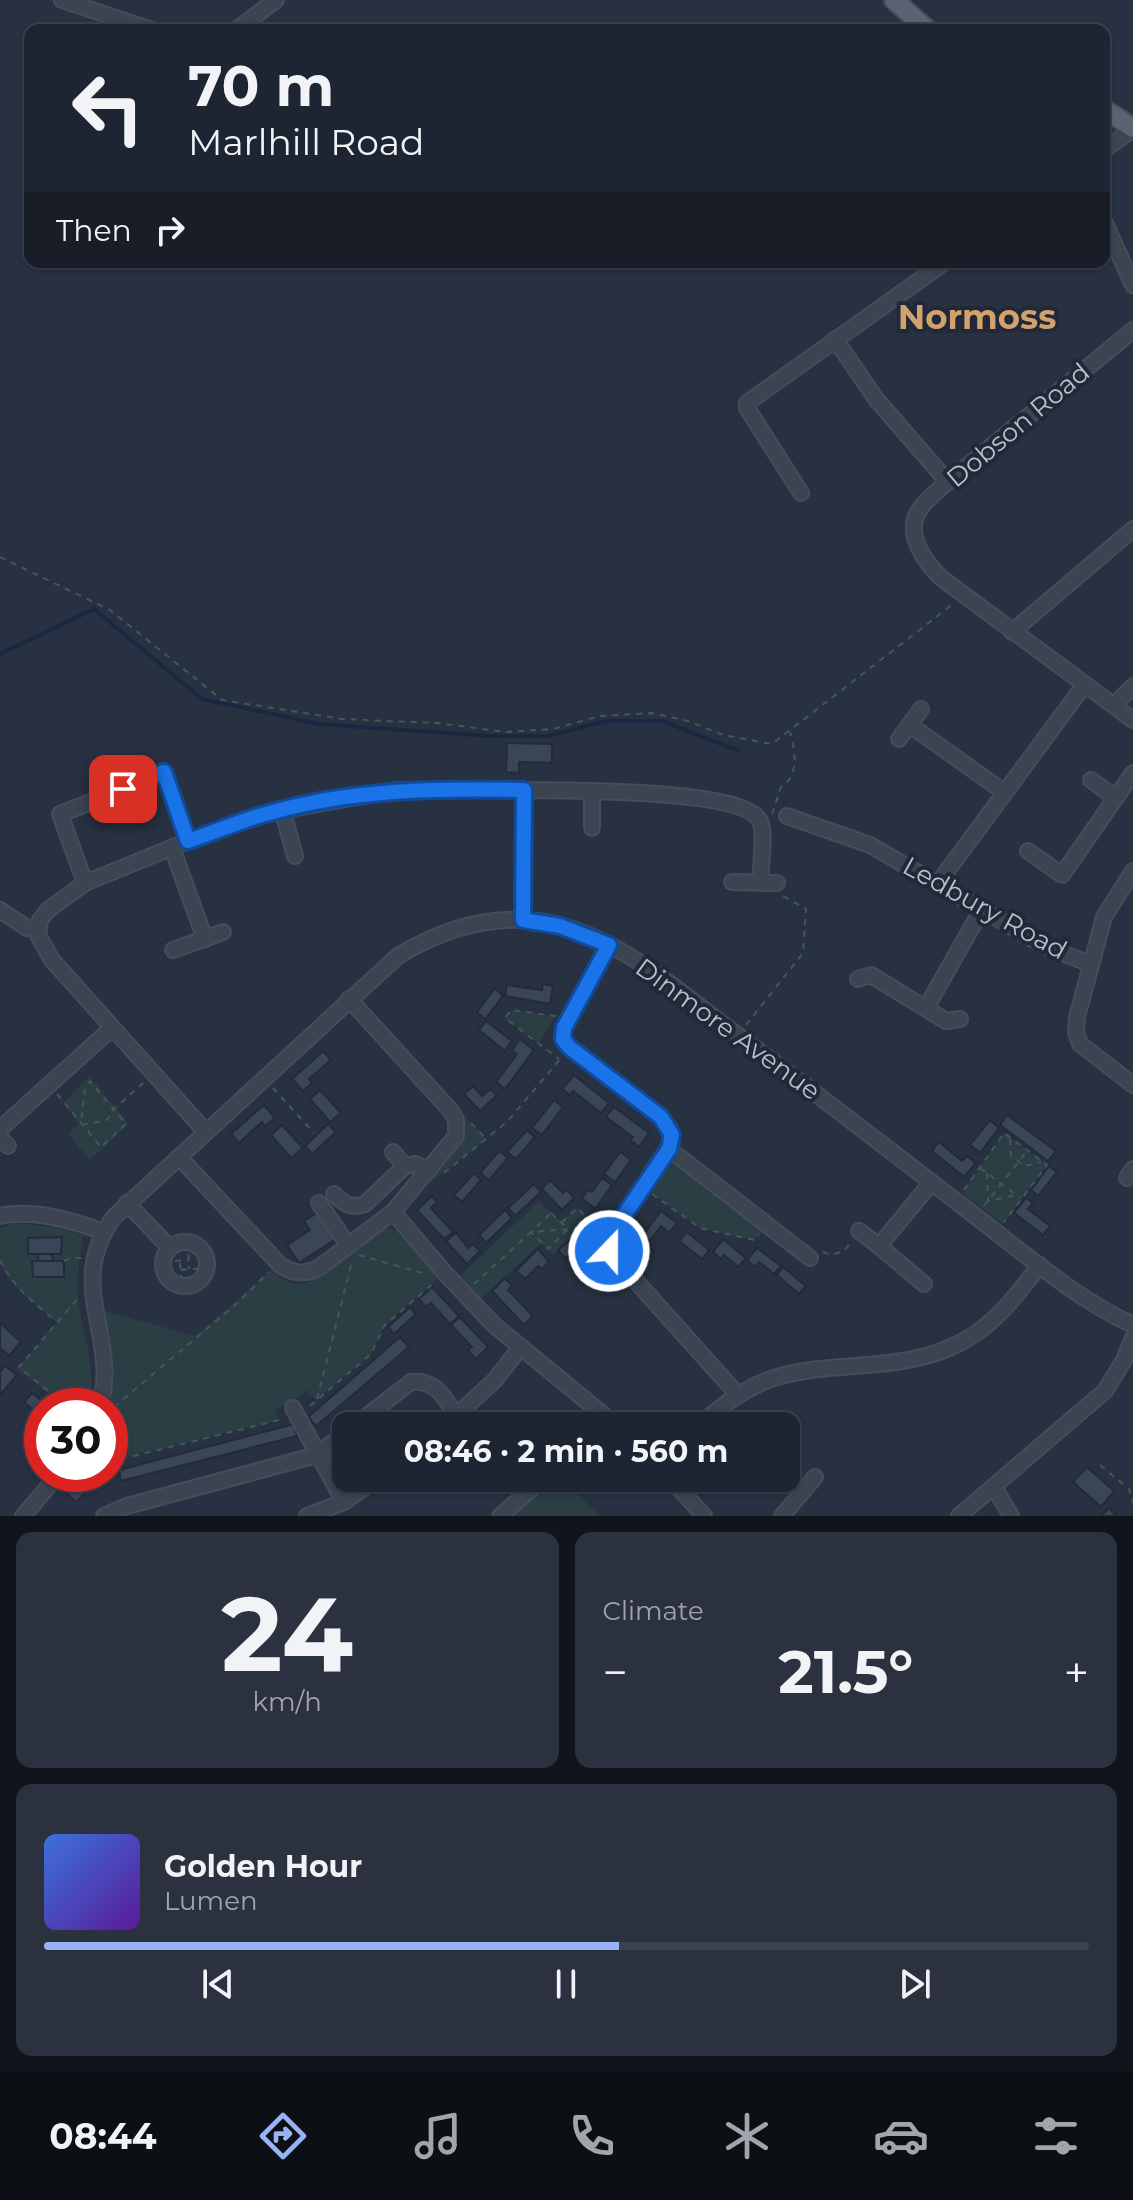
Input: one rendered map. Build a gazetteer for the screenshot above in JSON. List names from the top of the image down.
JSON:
{
  "streets": {
    "street": ["Dobson Road", "Ledbury Road", "Dinmore Avenue"]
  },
  "districts": ["Normoss"],
  "page": {
    "turn": ["70 m", "Marlhill Road"],
    "then": "Then",
    "limit": "30",
    "trip": "08:46 · 2 min · 560 m",
    "tile": [
      ["24", "km/h"],
      "Climate"
    ],
    "heat": ["−", "21.5°", "+"],
    "song": ["Golden Hour", "Lumen"],
    "tabs": "08:44"
  }
}
